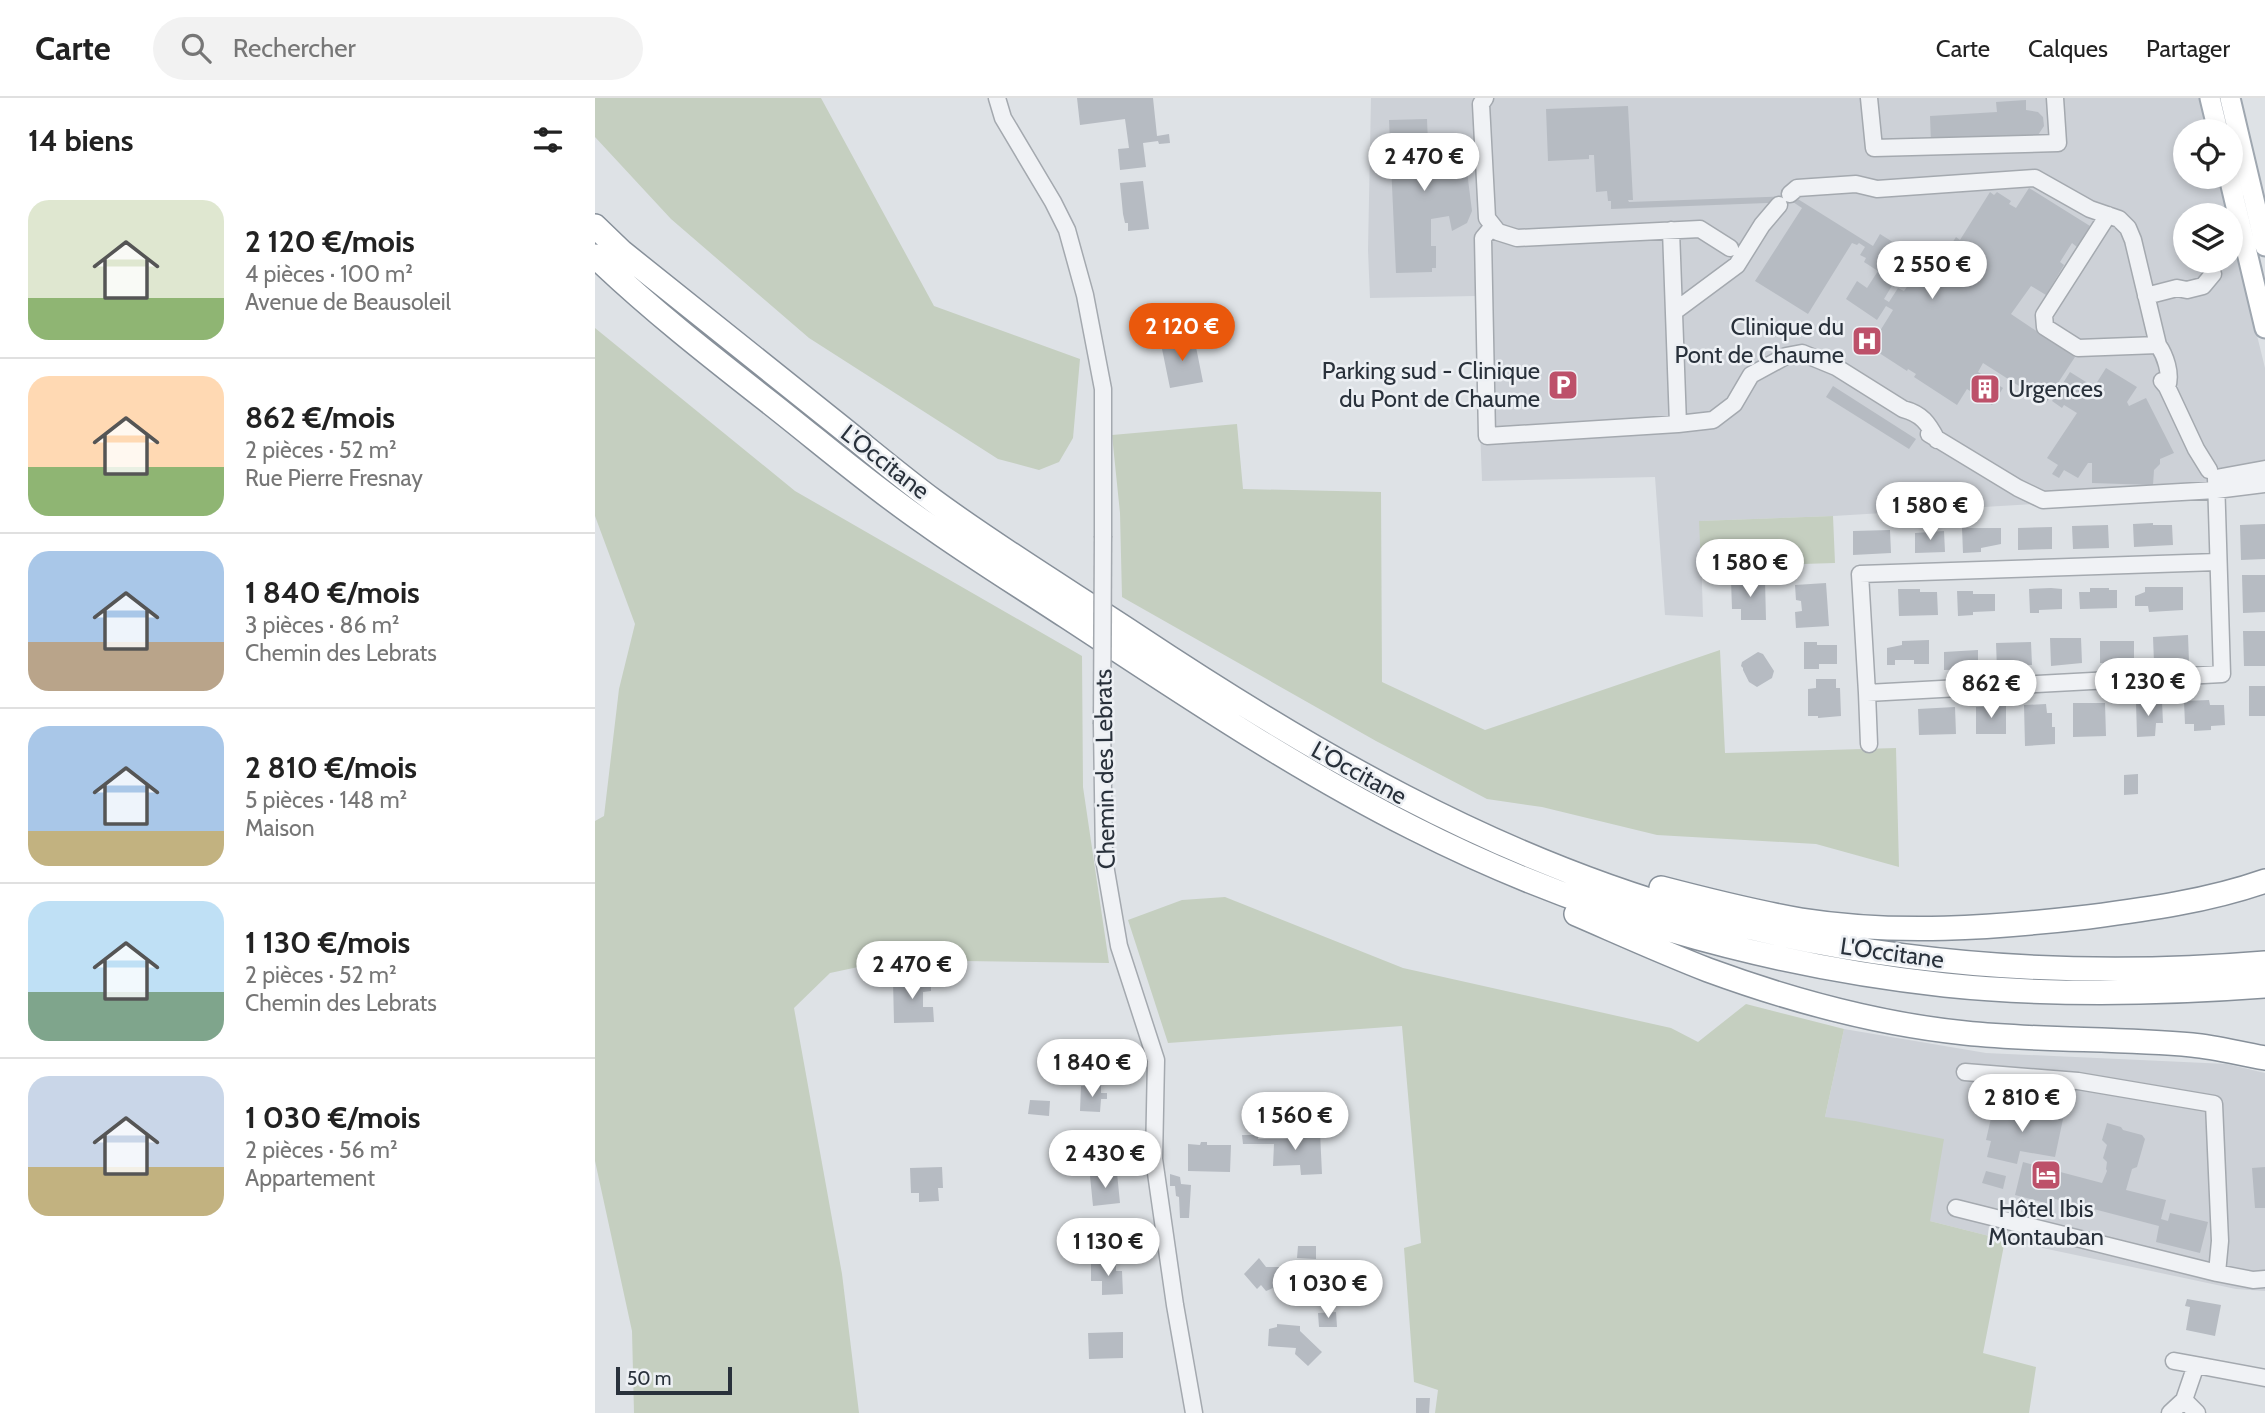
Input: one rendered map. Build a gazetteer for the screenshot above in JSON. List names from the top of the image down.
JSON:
{
  "streets": {
    "highway": ["L'Occitane"],
    "street": ["Chemin des Lebrats"]
  },
  "places": {
    "hospital": ["Clinique du Pont de Chaume"],
    "parking": ["Parking sud - Clinique du Pont de Chaume"],
    "building": ["Urgences"],
    "hotel": ["Hôtel Ibis Montauban"]
  },
  "scale_bar": "50 m",
  "page": {
    "header": "Carte",
    "search": "Rechercher",
    "nav": ["Carte", "Calques", "Partager"],
    "heading": "14 biens",
    "price": [
      "2 470 €",
      "2 550 €",
      "2 120 €",
      "1 580 €",
      "1 580 €",
      "1 230 €",
      "862 €",
      "2 470 €",
      "1 840 €",
      "2 810 €",
      "1 560 €",
      "2 430 €",
      "1 130 €",
      "1 030 €"
    ],
    "list": [
      {
        "name": "2 120 €/mois",
        "note": "4 pièces · 100 m² · Avenue de Beausoleil"
      },
      {
        "name": "862 €/mois",
        "note": "2 pièces · 52 m² · Rue Pierre Fresnay"
      },
      {
        "name": "1 840 €/mois",
        "note": "3 pièces · 86 m² · Chemin des Lebrats"
      },
      {
        "name": "2 810 €/mois",
        "note": "5 pièces · 148 m² · Maison"
      },
      {
        "name": "1 130 €/mois",
        "note": "2 pièces · 52 m² · Chemin des Lebrats"
      },
      {
        "name": "1 030 €/mois",
        "note": "2 pièces · 56 m² · Appartement"
      }
    ],
    "scale": "50 m"
  }
}
